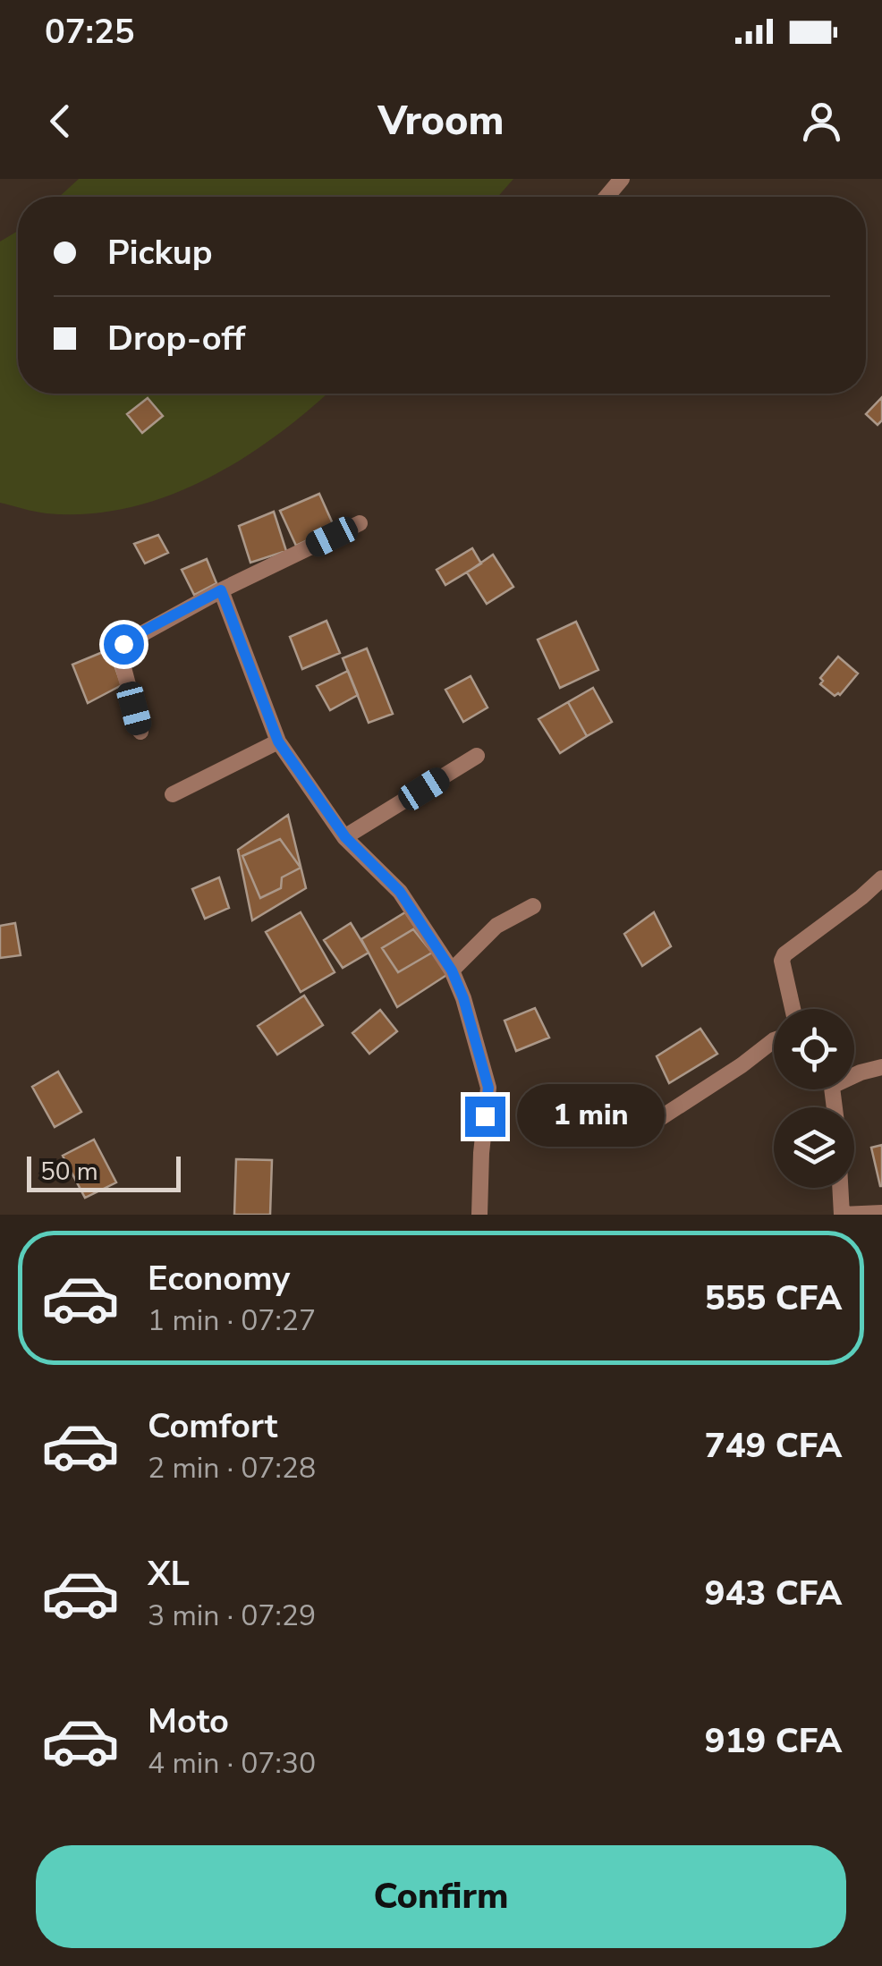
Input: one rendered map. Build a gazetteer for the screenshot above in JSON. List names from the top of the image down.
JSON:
{
  "scale_bar": "50 m",
  "page": {
    "status": "07:25",
    "header": "Vroom",
    "banner": ["Pickup", "Drop-off"],
    "bubble": "1 min",
    "scale": "50 m",
    "list": [
      {
        "name": "Economy",
        "note": "1 min · 07:27",
        "value": "555 CFA"
      },
      {
        "name": "Comfort",
        "note": "2 min · 07:28",
        "value": "749 CFA"
      },
      {
        "name": "XL",
        "note": "3 min · 07:29",
        "value": "943 CFA"
      },
      {
        "name": "Moto",
        "note": "4 min · 07:30",
        "value": "919 CFA"
      }
    ],
    "buttons": "Confirm"
  }
}
